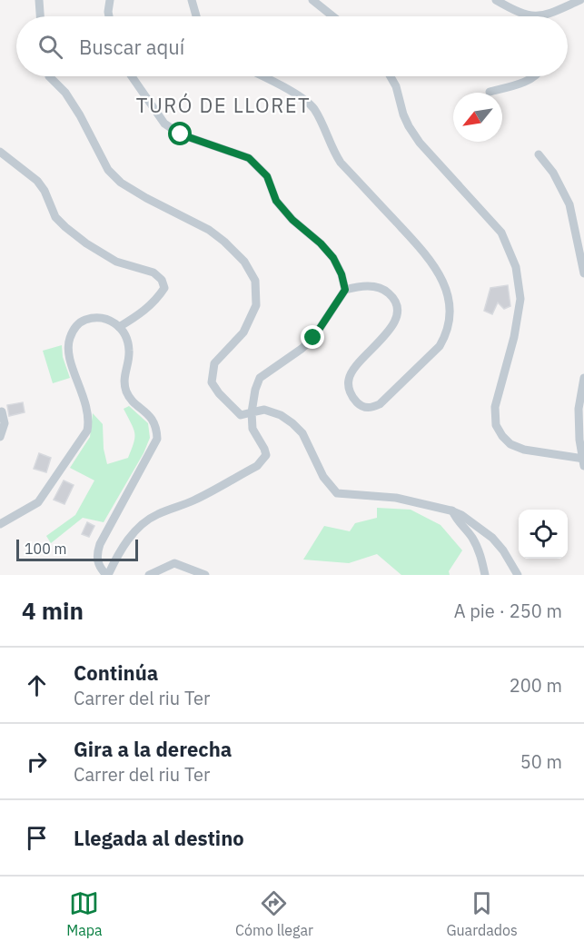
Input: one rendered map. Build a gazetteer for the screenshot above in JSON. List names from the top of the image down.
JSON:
{
  "districts": ["TURÓ DE LLORET"],
  "scale_bar": "100 m",
  "north": "bottom left",
  "page": {
    "search": "Buscar aquí",
    "scale": "100 m",
    "heading": ["4 min", "A pie · 250 m"],
    "list": [
      ["Continúa", "Carrer del riu Ter", "200 m"],
      ["Gira a la derecha", "Carrer del riu Ter", "50 m"],
      "Llegada al destino"
    ],
    "nav": ["Mapa", "Cómo llegar", "Guardados"]
  }
}
